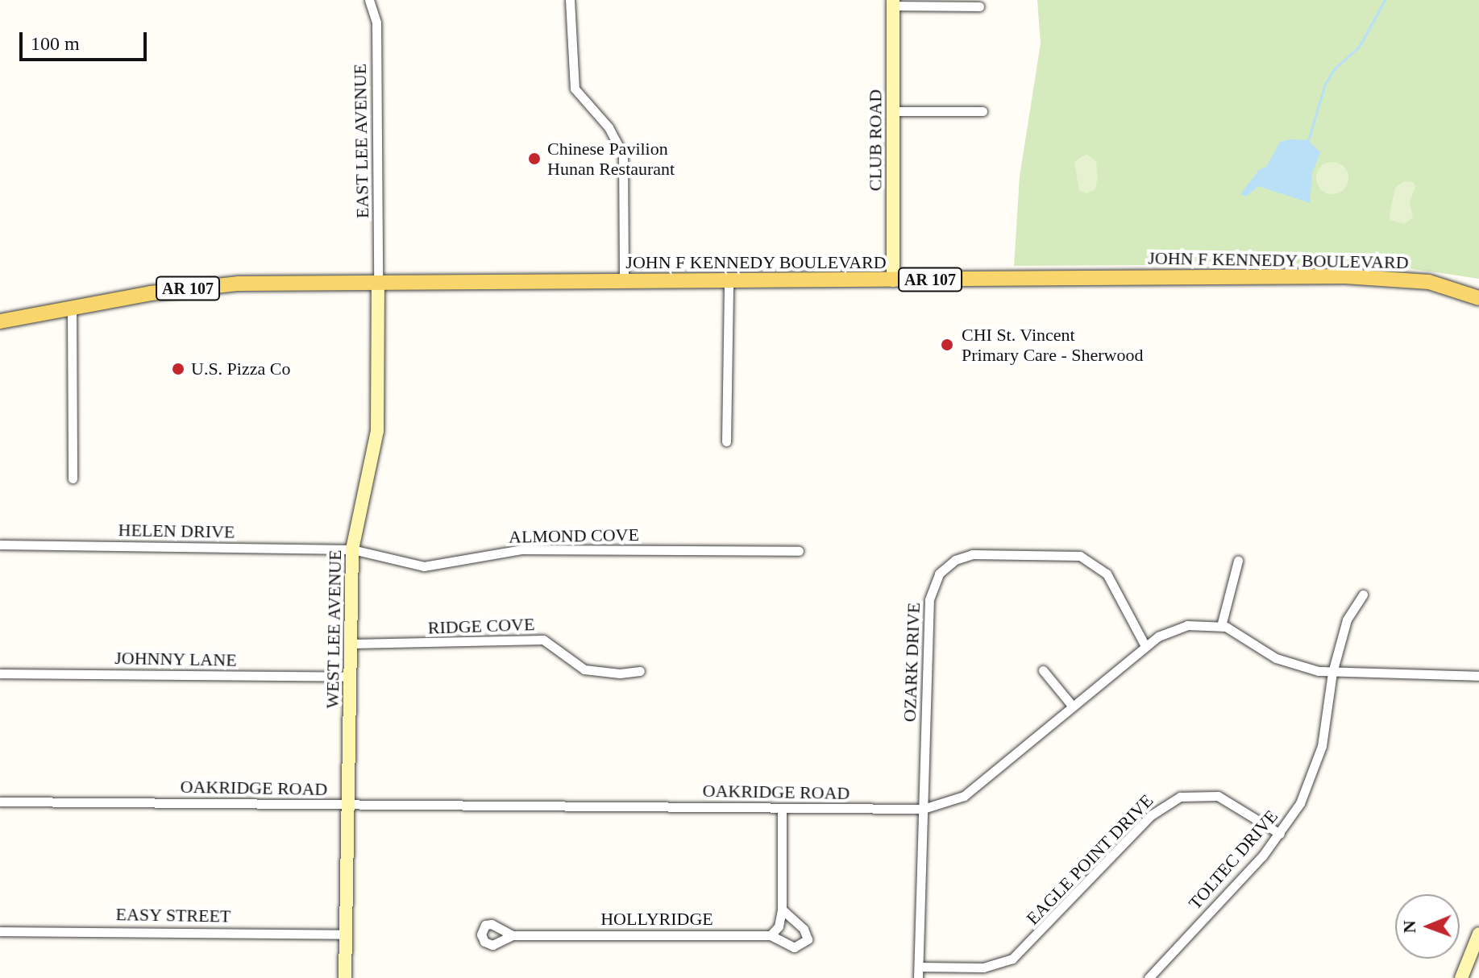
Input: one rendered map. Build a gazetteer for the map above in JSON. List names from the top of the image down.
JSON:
{
  "streets": {
    "main road": ["JOHN F KENNEDY BOULEVARD", "AR 107"],
    "street": [
      "CLUB ROAD",
      "EAST LEE AVENUE",
      "HELEN DRIVE",
      "ALMOND COVE",
      "RIDGE COVE",
      "WEST LEE AVENUE",
      "JOHNNY LANE",
      "OZARK DRIVE",
      "OAKRIDGE ROAD",
      "EAGLE POINT DRIVE",
      "TOLTEC DRIVE",
      "EASY STREET",
      "HOLLYRIDGE"
    ]
  },
  "crossings": [
    ["CLUB ROAD", "JOHN F KENNEDY BOULEVARD"],
    ["EAST LEE AVENUE", "JOHN F KENNEDY BOULEVARD"],
    ["EAST LEE AVENUE", "AR 107"],
    ["EAST LEE AVENUE", "WEST LEE AVENUE"],
    ["JOHN F KENNEDY BOULEVARD", "AR 107"],
    ["JOHN F KENNEDY BOULEVARD", "WEST LEE AVENUE"],
    ["AR 107", "WEST LEE AVENUE"],
    ["HELEN DRIVE", "ALMOND COVE"],
    ["HELEN DRIVE", "WEST LEE AVENUE"],
    ["ALMOND COVE", "WEST LEE AVENUE"],
    ["RIDGE COVE", "WEST LEE AVENUE"],
    ["WEST LEE AVENUE", "JOHNNY LANE"],
    ["WEST LEE AVENUE", "OAKRIDGE ROAD"],
    ["WEST LEE AVENUE", "EASY STREET"],
    ["OZARK DRIVE", "OAKRIDGE ROAD"],
    ["OZARK DRIVE", "EAGLE POINT DRIVE"],
    ["EAGLE POINT DRIVE", "TOLTEC DRIVE"]
  ],
  "places": ["Chinese Pavilion Hunan Restaurant", "CHI St. Vincent Primary Care - Sherwood", "U.S. Pizza Co"],
  "scale_bar": "100 m",
  "north": "left"
}
